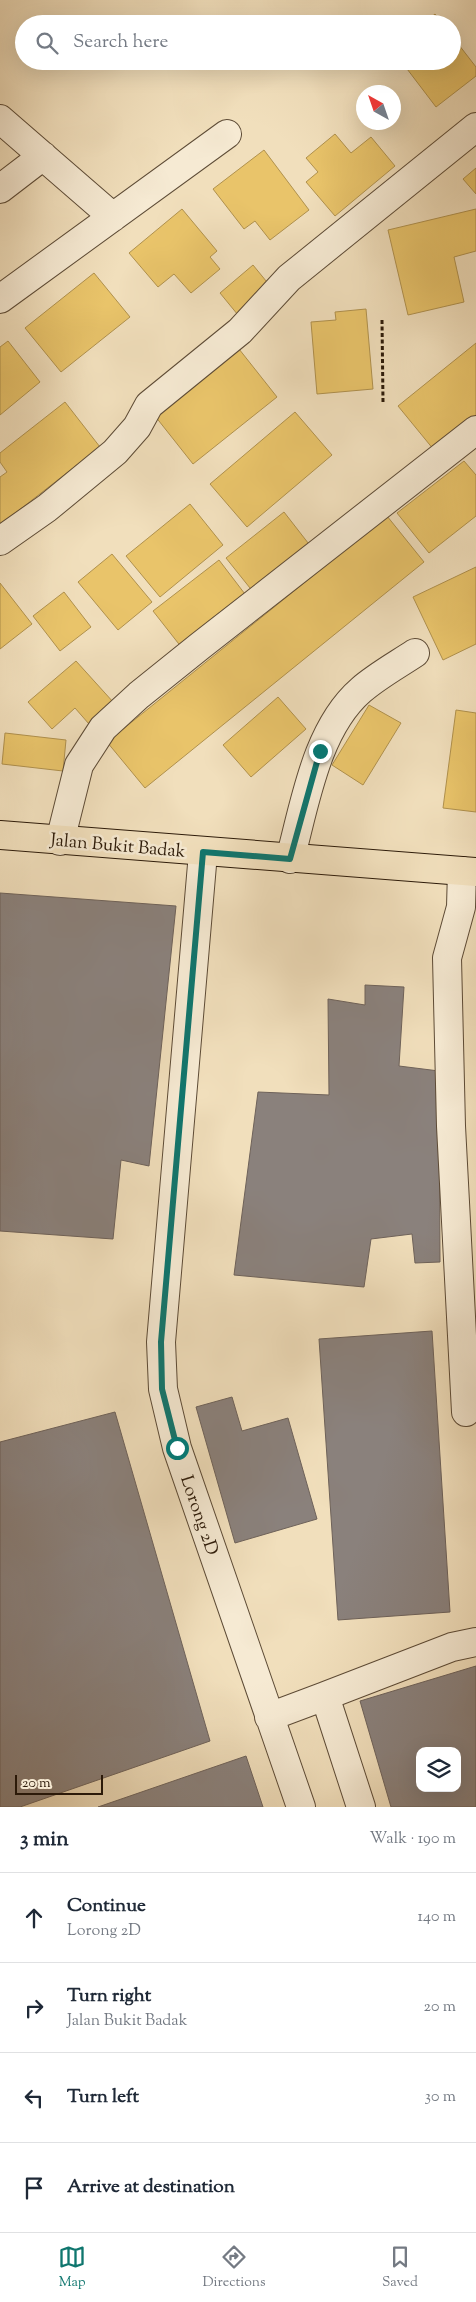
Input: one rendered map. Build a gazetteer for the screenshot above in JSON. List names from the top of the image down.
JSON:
{
  "streets": {
    "main road": ["Jalan Bukit Badak"],
    "street": ["Lorong 2D"]
  },
  "crossings": [
    ["Jalan Bukit Badak", "Lorong 2D"]
  ],
  "scale_bar": "20 m",
  "north": "top left",
  "page": {
    "search": "Search here",
    "scale": "20 m",
    "heading": ["3 min", "Walk · 190 m"],
    "list": [
      ["Continue", "Lorong 2D", "140 m"],
      ["Turn right", "Jalan Bukit Badak", "20 m"],
      ["Turn left", "30 m"],
      "Arrive at destination"
    ],
    "nav": ["Map", "Directions", "Saved"]
  }
}
